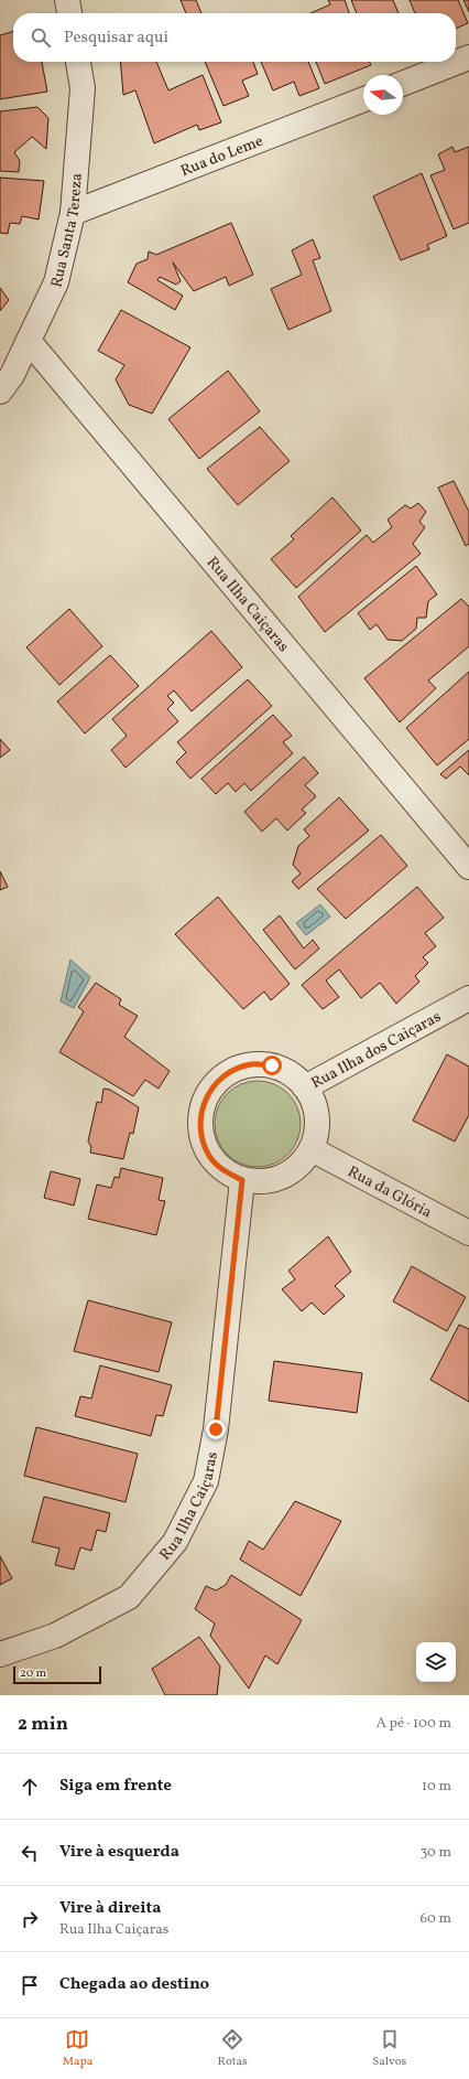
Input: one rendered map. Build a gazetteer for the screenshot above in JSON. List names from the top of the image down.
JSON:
{
  "streets": {
    "street": [
      "Rua do Leme",
      "Rua Santa Tereza",
      "Rua Ilha Caiçaras",
      "Rua Ilha dos Caiçaras",
      "Rua da Glória"
    ]
  },
  "crossings": [
    ["Rua do Leme", "Rua Santa Tereza"],
    ["Rua Santa Tereza", "Rua Ilha Caiçaras"],
    ["Rua Ilha Caiçaras", "Rua Ilha dos Caiçaras"],
    ["Rua Ilha Caiçaras", "Rua da Glória"],
    ["Rua Ilha dos Caiçaras", "Rua da Glória"]
  ],
  "scale_bar": "20 m",
  "north": "left",
  "page": {
    "search": "Pesquisar aqui",
    "scale": "20 m",
    "heading": ["2 min", "A pé · 100 m"],
    "list": [
      ["Siga em frente", "10 m"],
      ["Vire à esquerda", "30 m"],
      ["Vire à direita", "Rua Ilha Caiçaras", "60 m"],
      "Chegada ao destino"
    ],
    "nav": ["Mapa", "Rotas", "Salvos"]
  }
}
